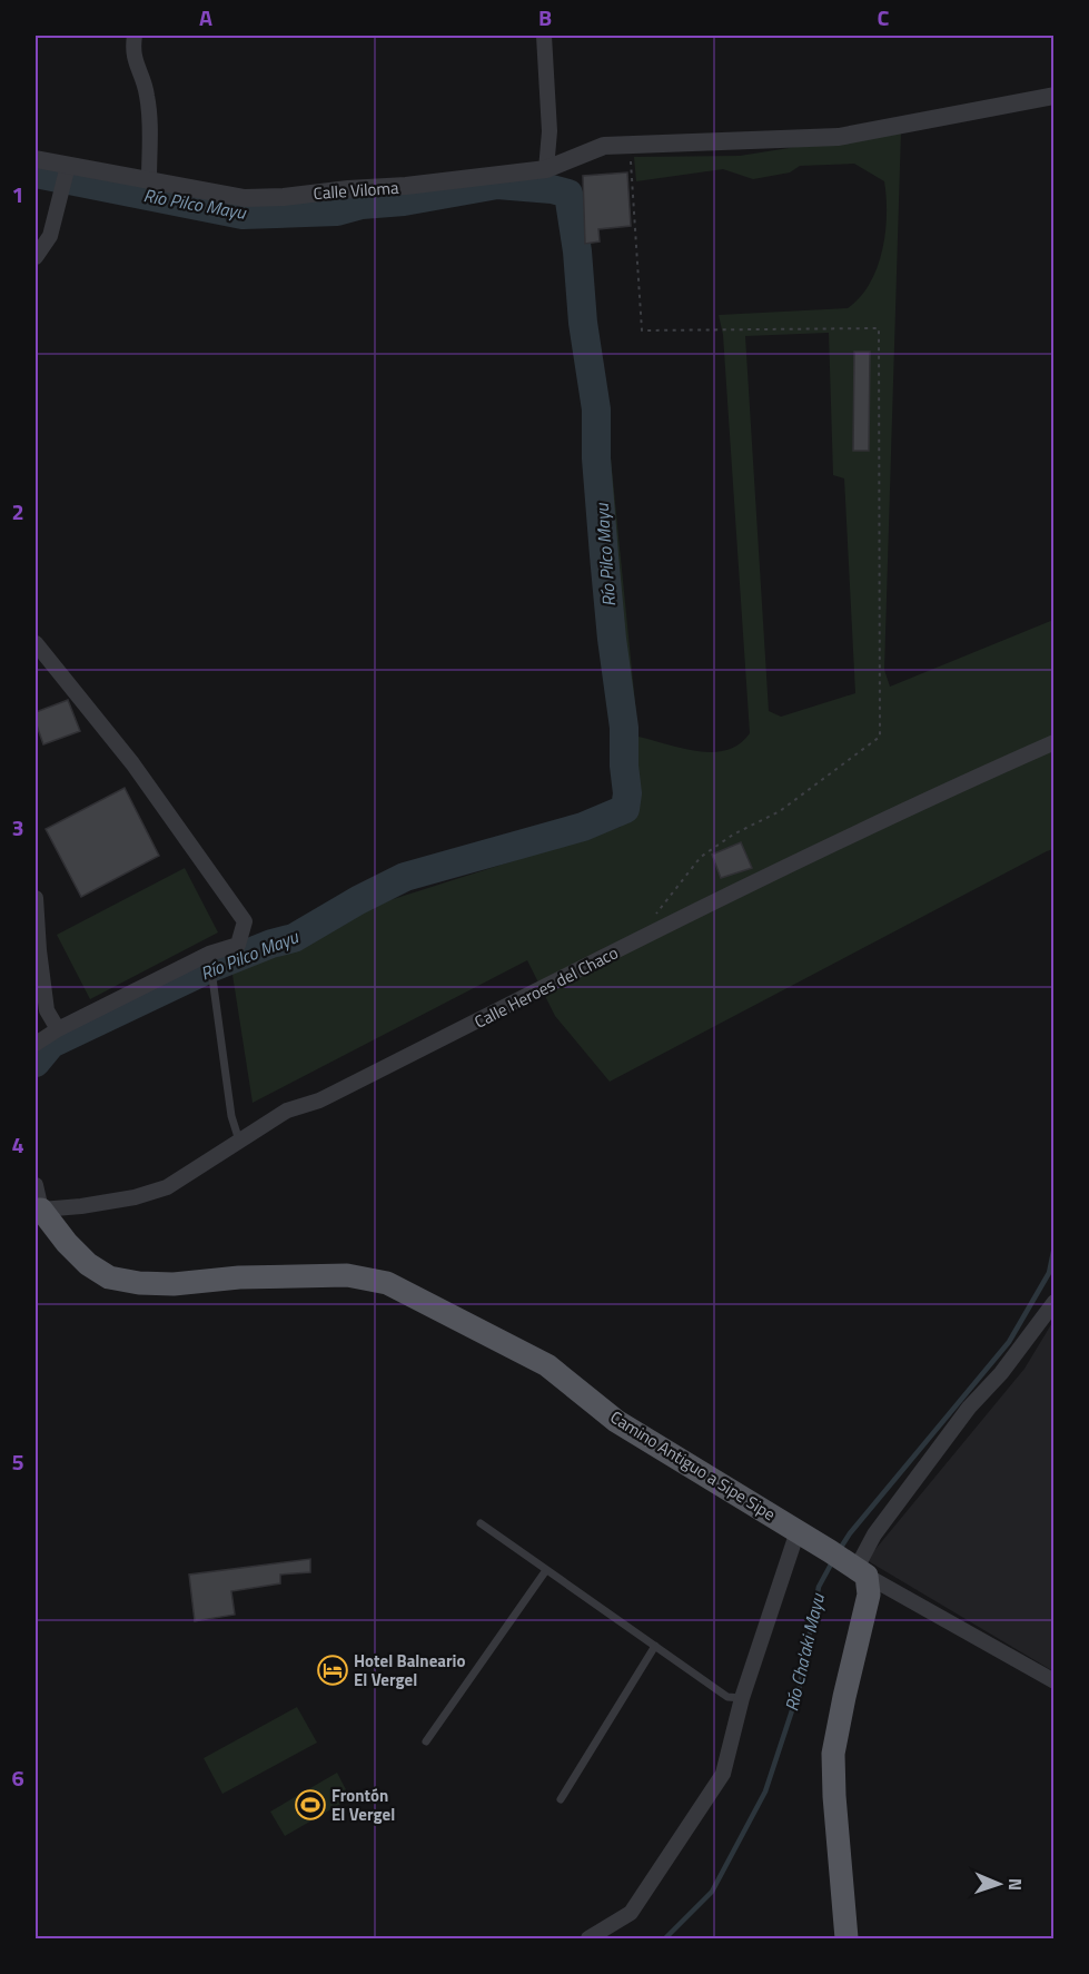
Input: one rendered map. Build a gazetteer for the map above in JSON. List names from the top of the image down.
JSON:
{
  "streets": {
    "main road": ["Camino Antiguo a Sipe Sipe"],
    "street": ["Calle Viloma", "Calle Heroes del Chaco"]
  },
  "crossings": [
    ["Calle Heroes del Chaco", "Camino Antiguo a Sipe Sipe"]
  ],
  "water": ["Río Pilco Mayu", "Río Cha'aki Mayu"],
  "places": {
    "hotel": ["Hotel Balneario El Vergel"],
    "sports": ["Frontón El Vergel"]
  },
  "north": "right",
  "grid": {
    "columns": ["A", "B", "C"],
    "rows": [
      "1",
      "2",
      "3",
      "4",
      "5",
      "6"
    ]
  }
}
